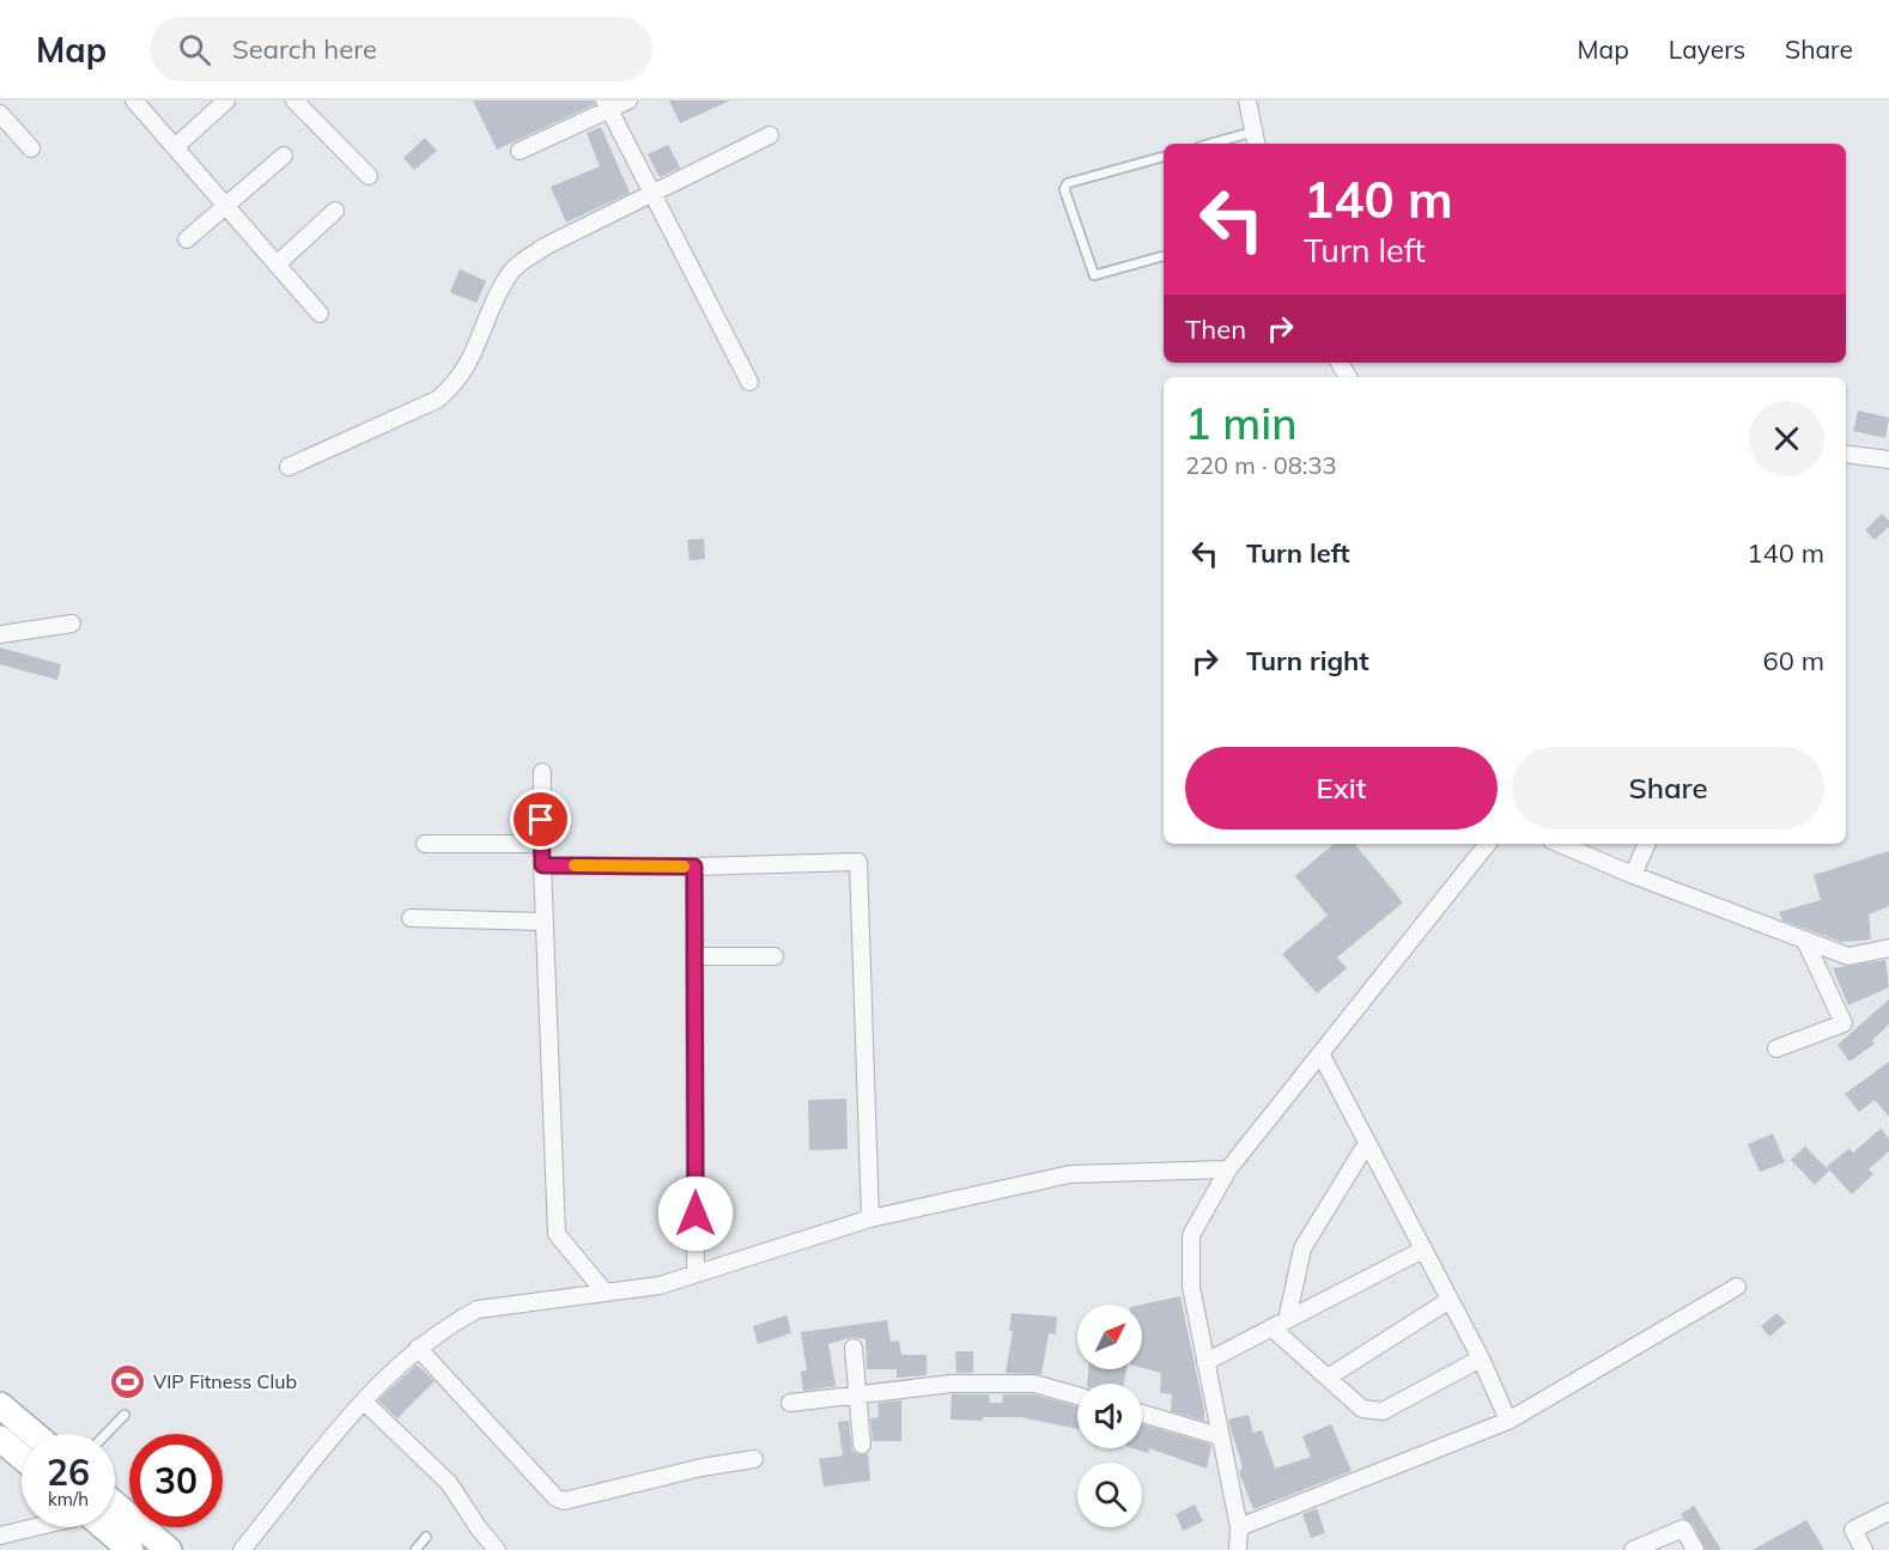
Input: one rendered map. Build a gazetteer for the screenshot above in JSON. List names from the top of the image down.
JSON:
{
  "places": {
    "sports": ["VIP Fitness Club"]
  },
  "north": "top right",
  "page": {
    "header": "Map",
    "search": "Search here",
    "nav": ["Map", "Layers", "Share"],
    "turn": ["140 m", "Turn left"],
    "then": "Then",
    "heading": ["1 min", "220 m · 08:33"],
    "list": [
      {
        "name": "Turn left",
        "value": "140 m"
      },
      {
        "name": "Turn right",
        "value": "60 m"
      }
    ],
    "buttons": ["Exit", "Share"],
    "speed": "26 km/h",
    "limit": "30"
  }
}
